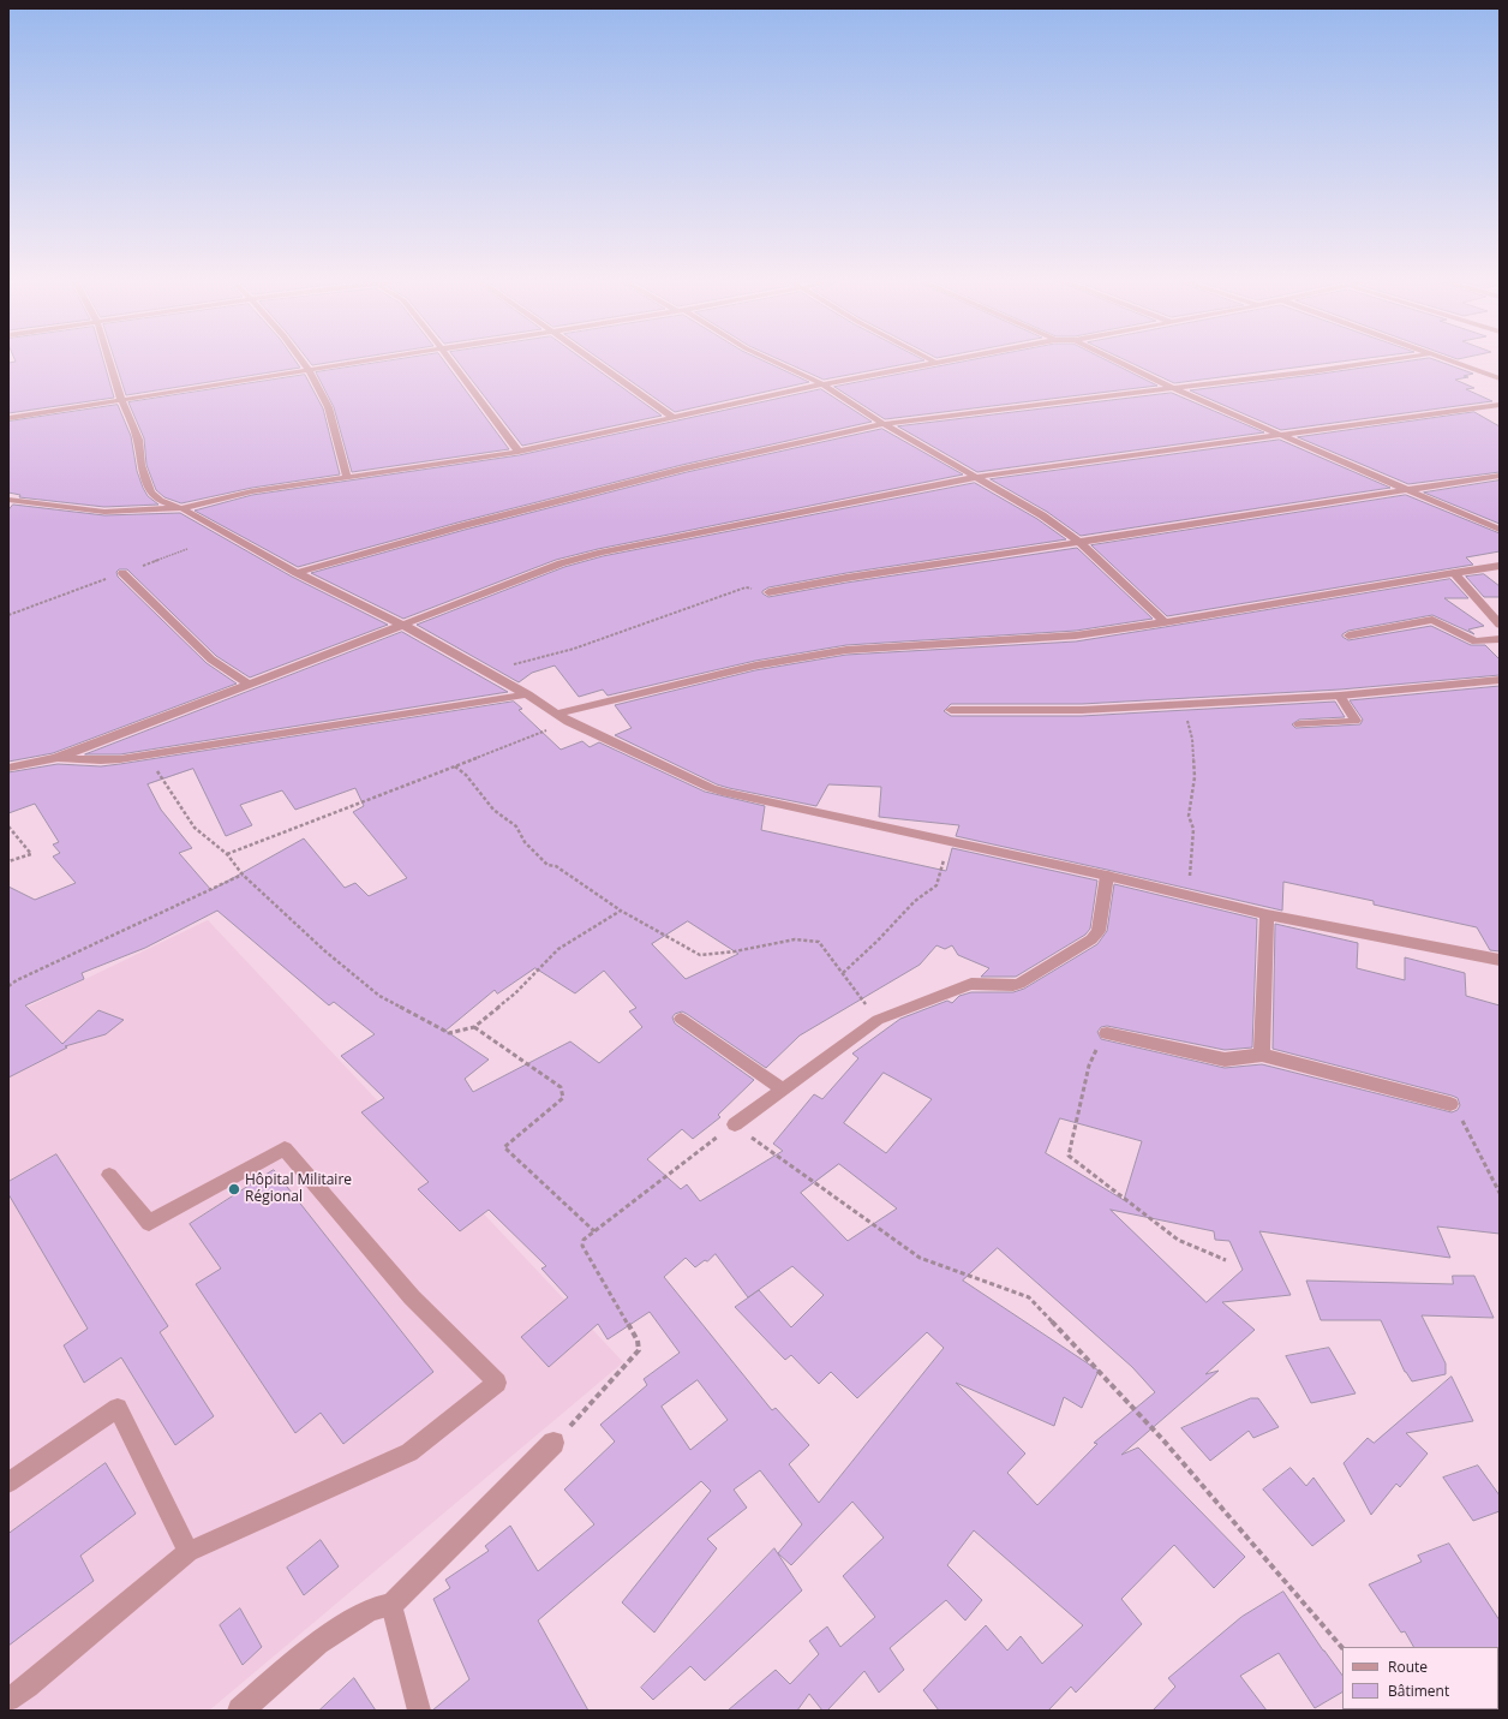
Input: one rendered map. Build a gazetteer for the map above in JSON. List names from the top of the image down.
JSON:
{
  "places": ["Hôpital Militaire Régional"],
  "legend": ["Route", "Bâtiment"]
}
